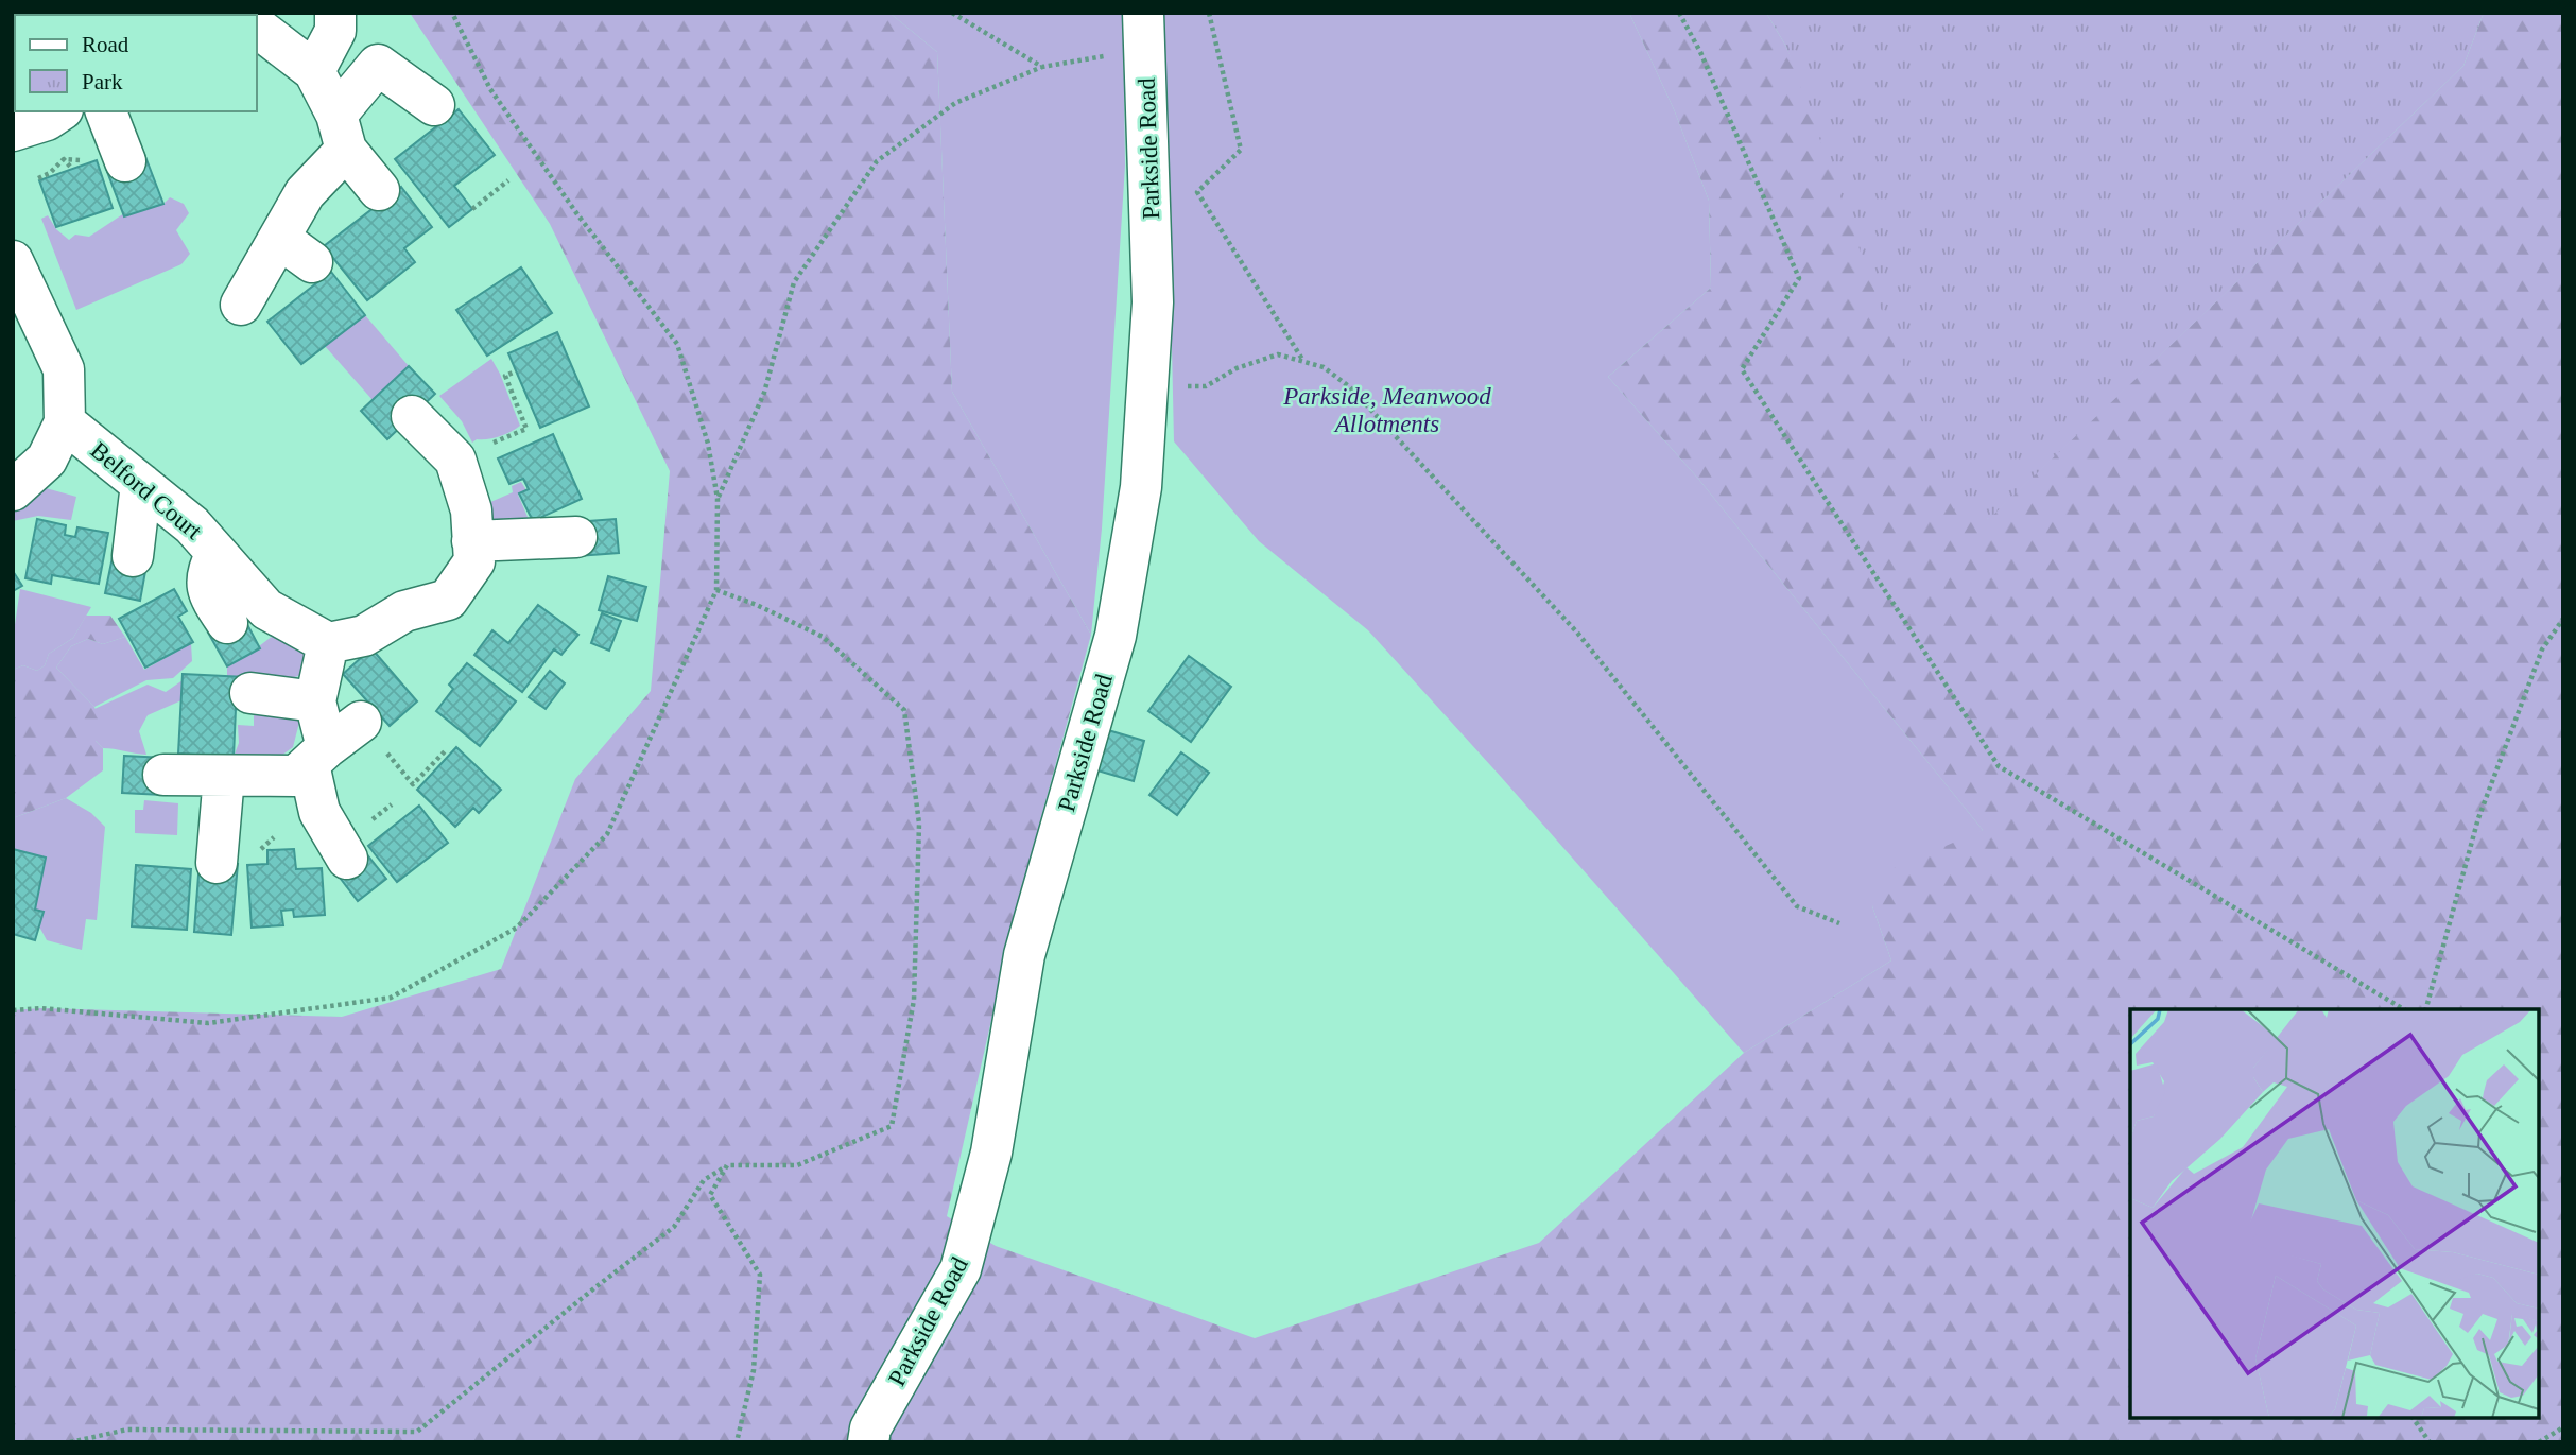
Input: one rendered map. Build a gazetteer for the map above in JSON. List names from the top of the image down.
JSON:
{
  "streets": {
    "street": ["Parkside Road", "Belford Court"]
  },
  "parks": ["Parkside, Meanwood Allotments"],
  "legend": ["Road", "Park"]
}
